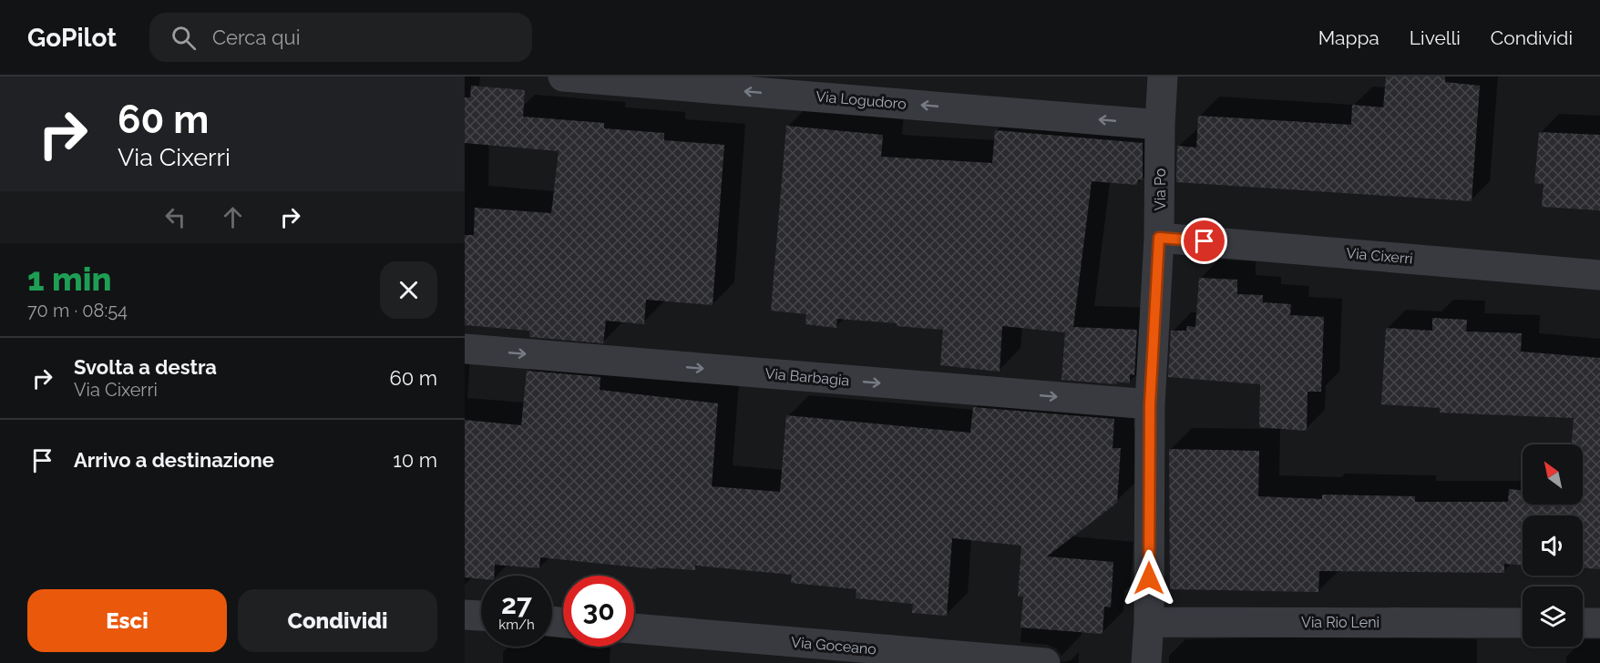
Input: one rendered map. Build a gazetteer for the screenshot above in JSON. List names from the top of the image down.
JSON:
{
  "streets": {
    "street": [
      "Via Logudoro",
      "Via Po",
      "Via Cixerri",
      "Via Barbagia",
      "Via Rio Leni",
      "Via Goceano"
    ]
  },
  "crossings": [
    ["Via Logudoro", "Via Po"],
    ["Via Po", "Via Cixerri"],
    ["Via Po", "Via Barbagia"],
    ["Via Po", "Via Rio Leni"]
  ],
  "one_way": ["Via Logudoro", "Via Barbagia"],
  "north": "top left",
  "page": {
    "header": "GoPilot",
    "search": "Cerca qui",
    "nav": ["Mappa", "Livelli", "Condividi"],
    "turn": ["60 m", "Via Cixerri"],
    "heading": ["1 min", "70 m · 08:54"],
    "list": [
      {
        "name": "Svolta a destra",
        "note": "Via Cixerri",
        "value": "60 m"
      },
      {
        "name": "Arrivo a destinazione",
        "value": "10 m"
      }
    ],
    "speed": "27 km/h",
    "limit": "30",
    "buttons": ["Esci", "Condividi"]
  }
}
